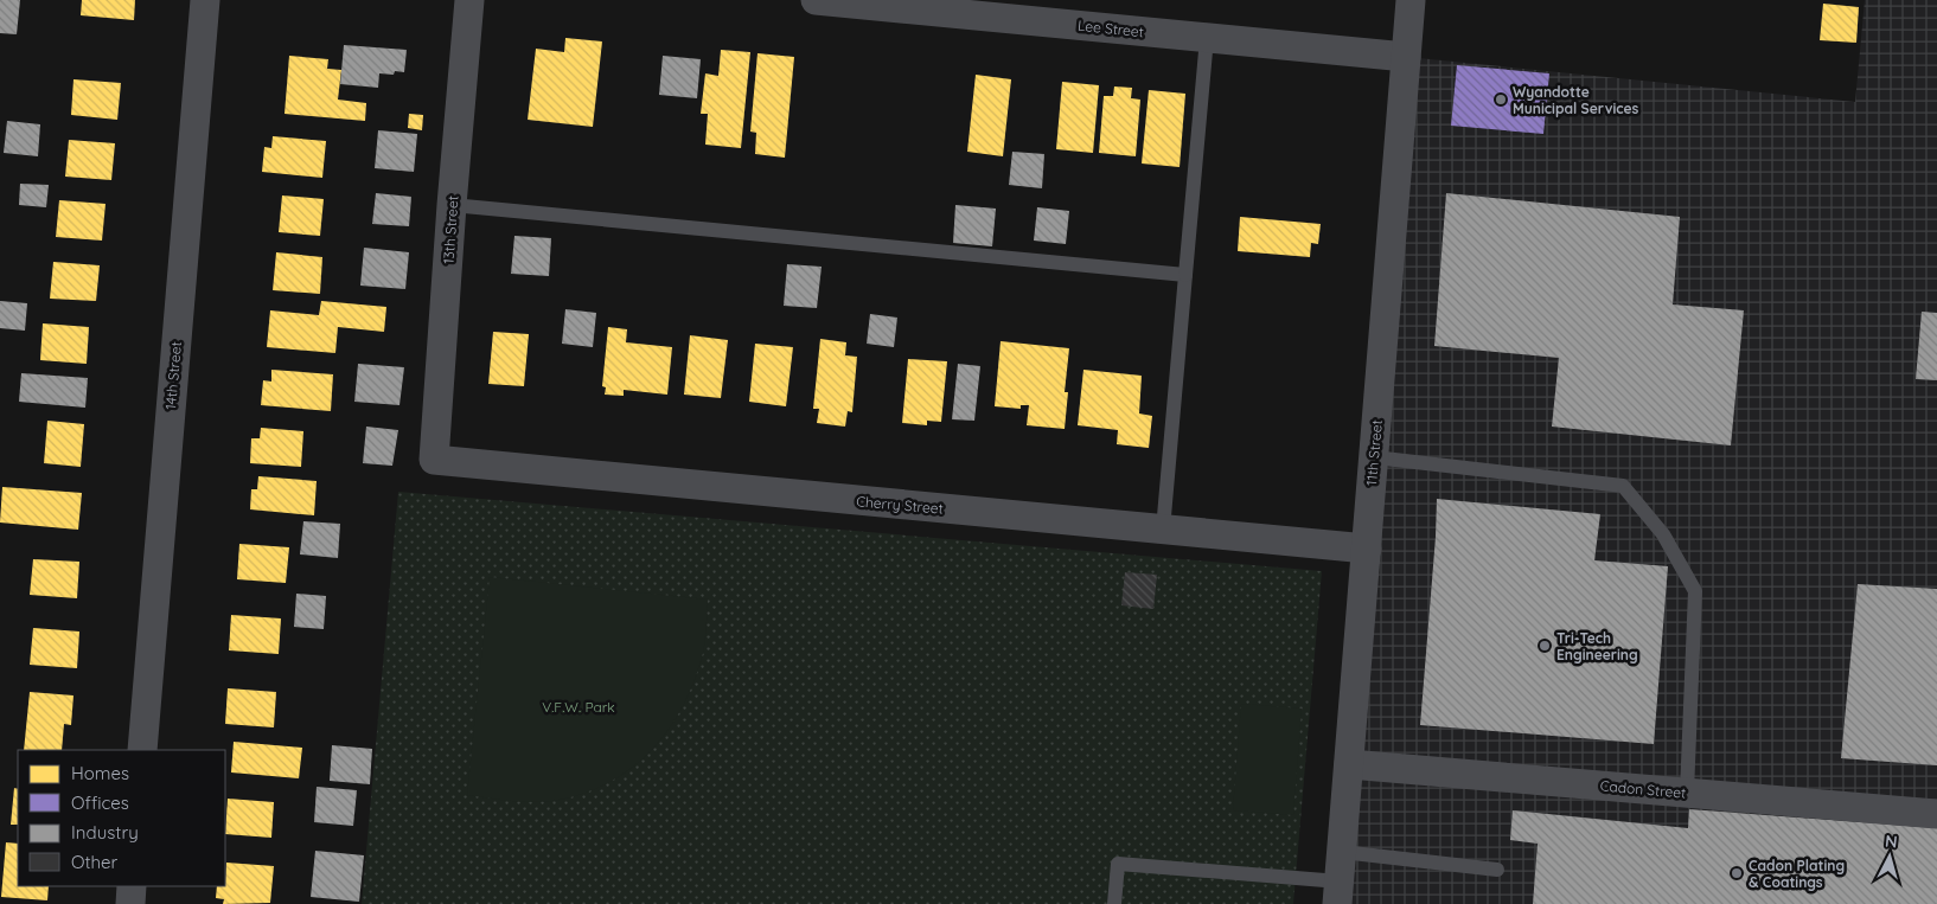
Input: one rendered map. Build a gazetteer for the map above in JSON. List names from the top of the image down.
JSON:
{
  "streets": {
    "street": [
      "Lee Street",
      "13th Street",
      "14th Street",
      "11th Street",
      "Cherry Street",
      "Cadon Street"
    ]
  },
  "crossings": [
    ["Lee Street", "11th Street"],
    ["13th Street", "Cherry Street"],
    ["11th Street", "Cherry Street"],
    ["11th Street", "Cadon Street"]
  ],
  "parks": ["V.F.W. Park"],
  "places": ["Wyandotte Municipal Services", "Tri-Tech Engineering", "Cadon Plating & Coatings"],
  "legend": [
    "Homes",
    "Offices",
    "Industry",
    "Other"
  ],
  "north": "top"
}
